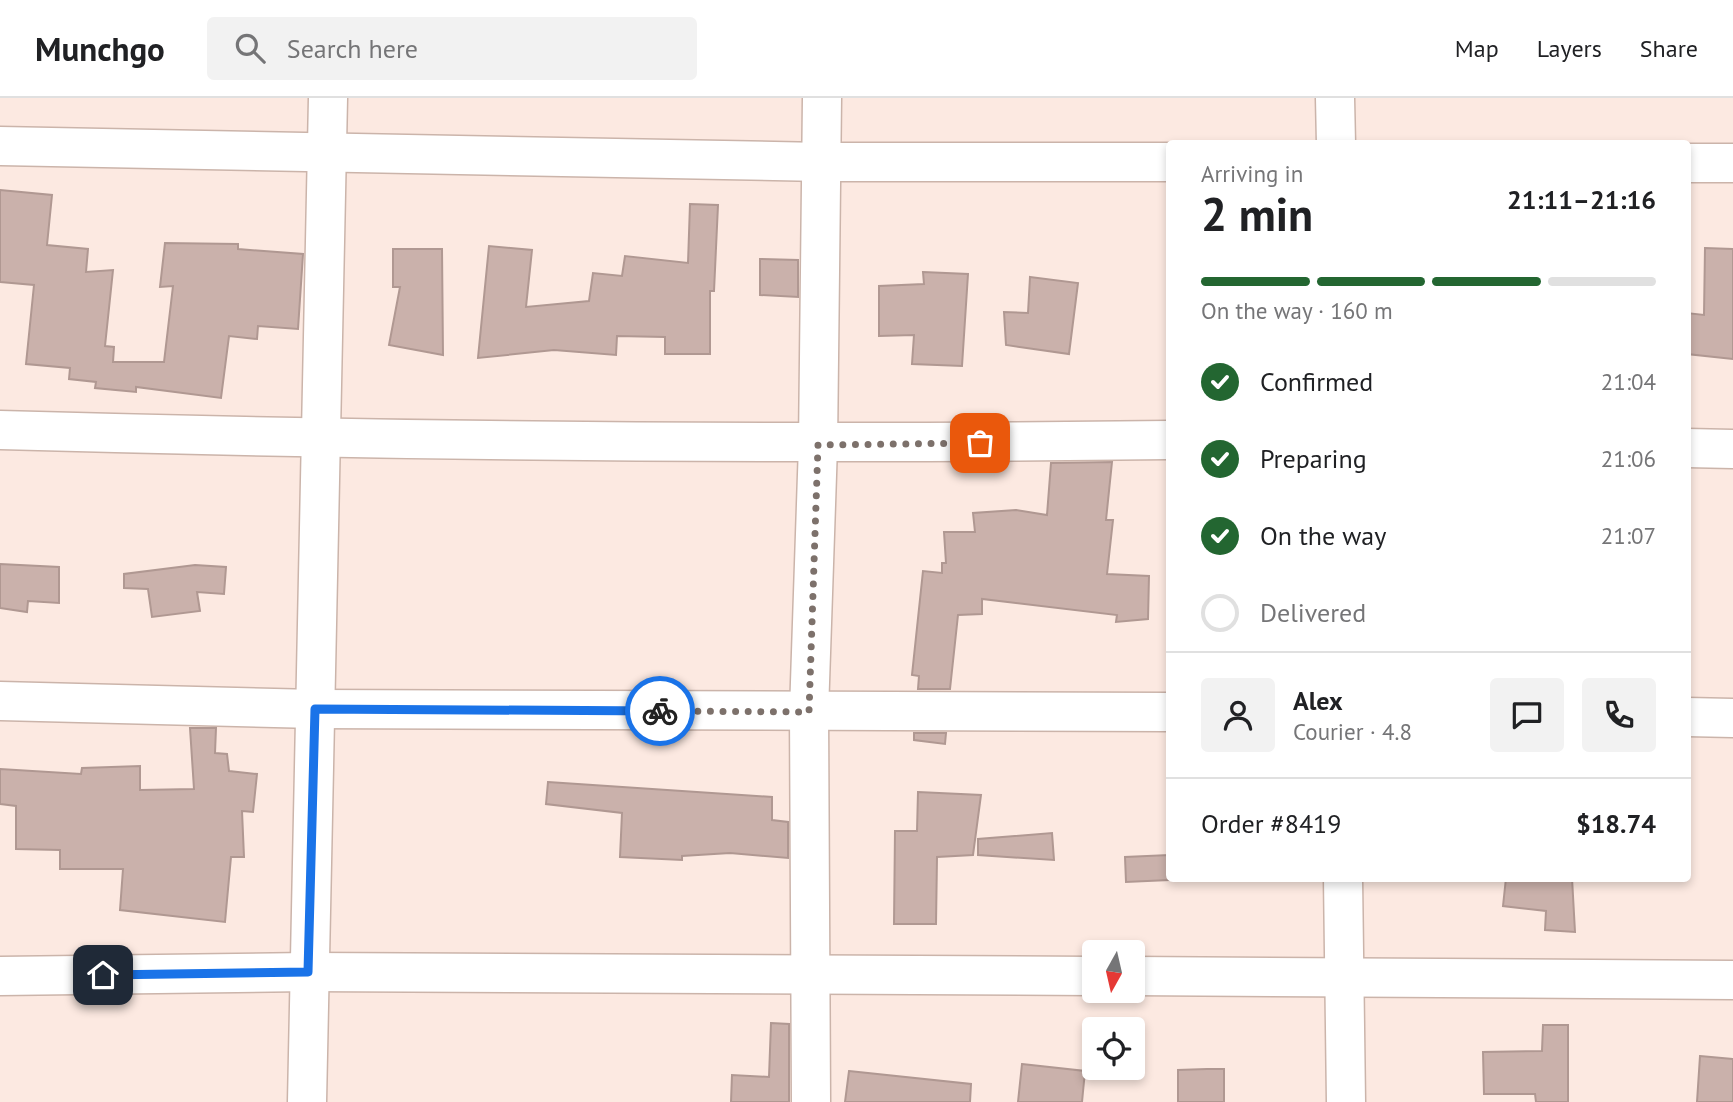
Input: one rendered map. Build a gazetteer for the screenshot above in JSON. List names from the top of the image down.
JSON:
{
  "north": "bottom",
  "page": {
    "header": "Munchgo",
    "search": "Search here",
    "nav": ["Map", "Layers", "Share"],
    "heading": ["2 min", "Arriving in", "21:11–21:16"],
    "panel": [
      "Alex",
      "Courier · 4.8",
      "Order #8419",
      "$18.74"
    ],
    "bar": "On the way · 160 m",
    "list": [
      ["Confirmed", "21:04"],
      ["Preparing", "21:06"],
      ["On the way", "21:07"],
      "Delivered"
    ]
  }
}
